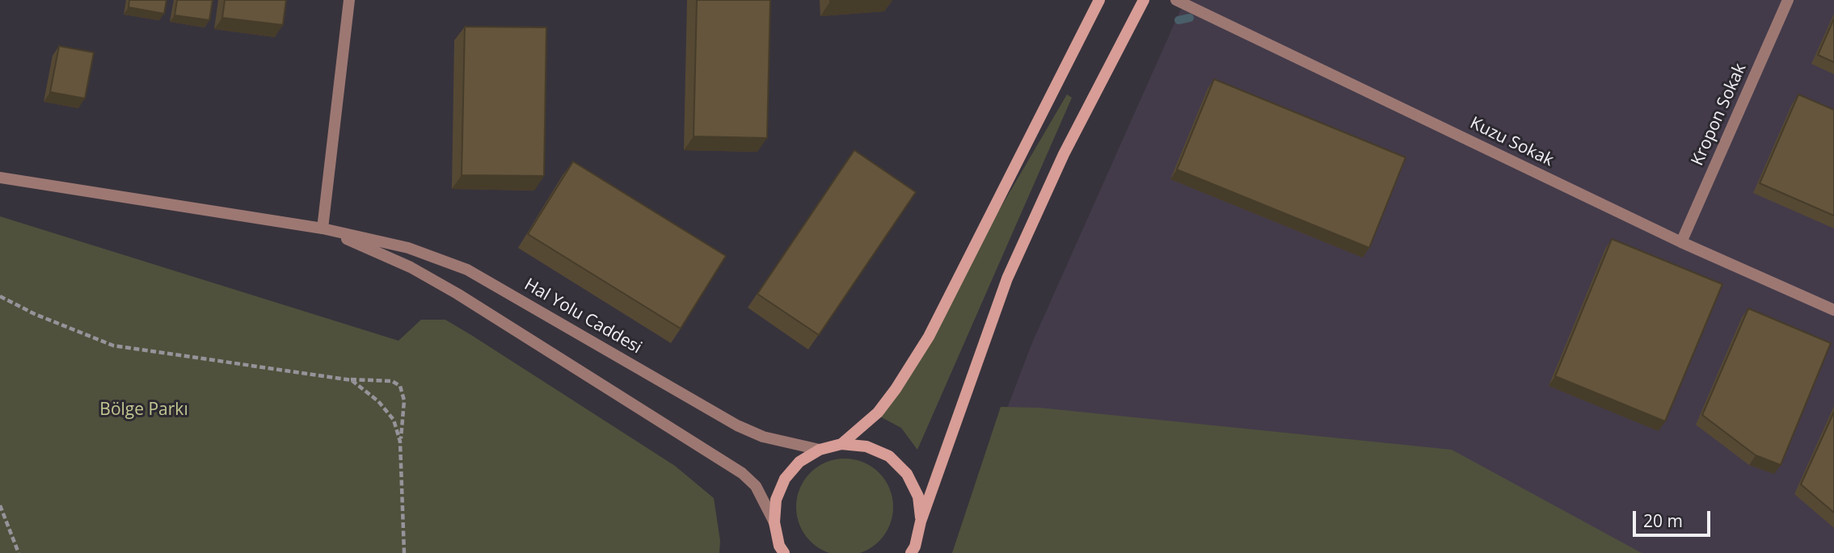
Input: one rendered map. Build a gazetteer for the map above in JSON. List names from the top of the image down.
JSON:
{
  "streets": {
    "street": ["Kropon Sokak", "Kuzu Sokak", "Hal Yolu Caddesi"]
  },
  "crossings": [
    ["Kropon Sokak", "Kuzu Sokak"]
  ],
  "parks": ["Bölge Parkı"],
  "scale_bar": "20 m"
}
